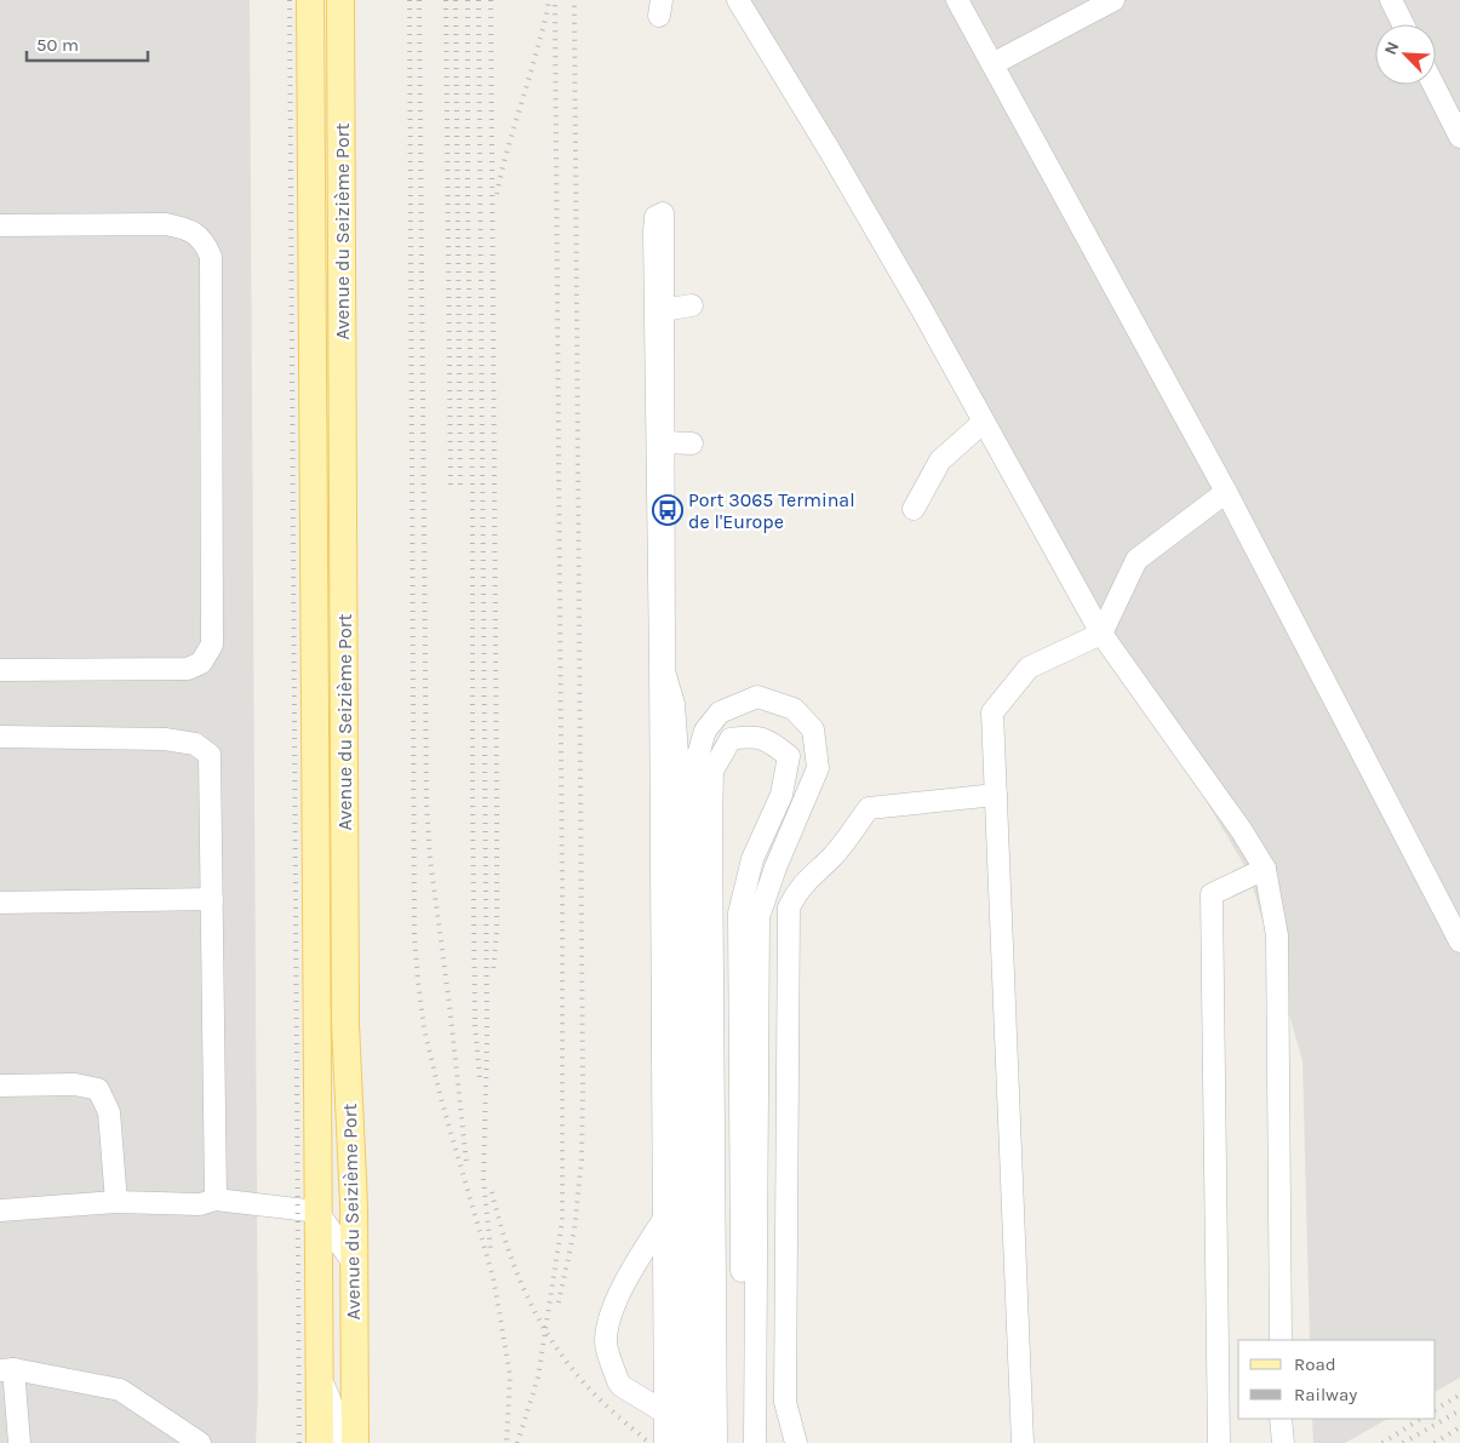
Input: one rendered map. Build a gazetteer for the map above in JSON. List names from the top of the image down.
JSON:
{
  "streets": {
    "main road": ["Avenue du Seizième Port"]
  },
  "places": {
    "bus stop": ["Port 3065 Terminal de l'Europe"]
  },
  "legend": ["Road", "Railway"],
  "scale_bar": "50 m",
  "north": "top left"
}
